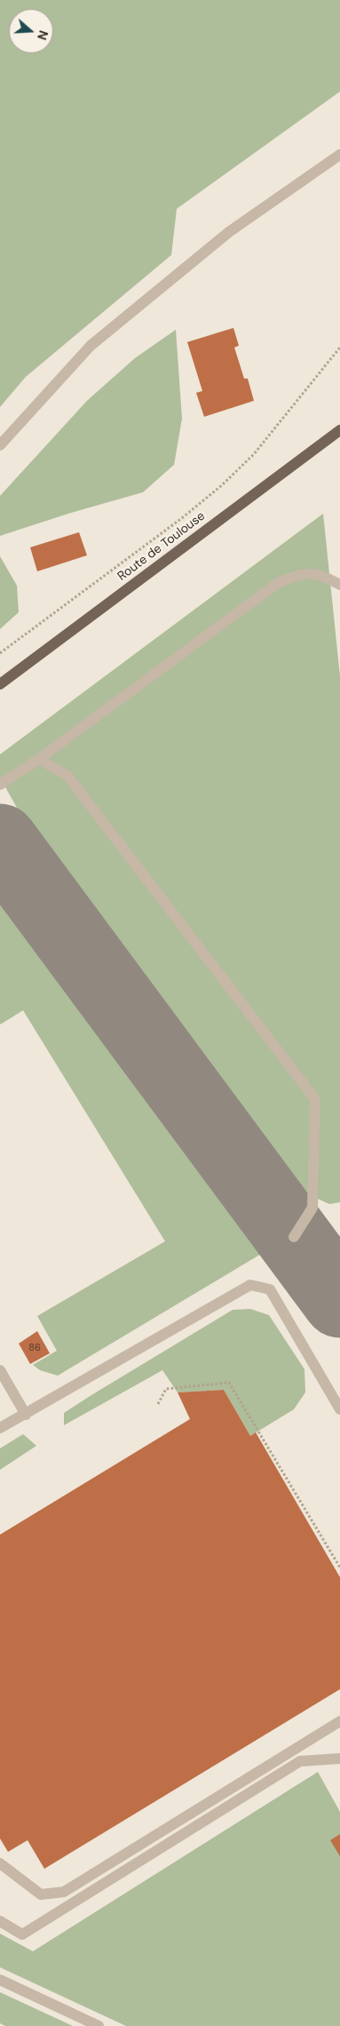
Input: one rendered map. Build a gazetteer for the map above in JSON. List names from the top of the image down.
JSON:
{
  "streets": {
    "main road": ["Route de Toulouse"]
  },
  "house_numbers": ["86"],
  "north": "right"
}
